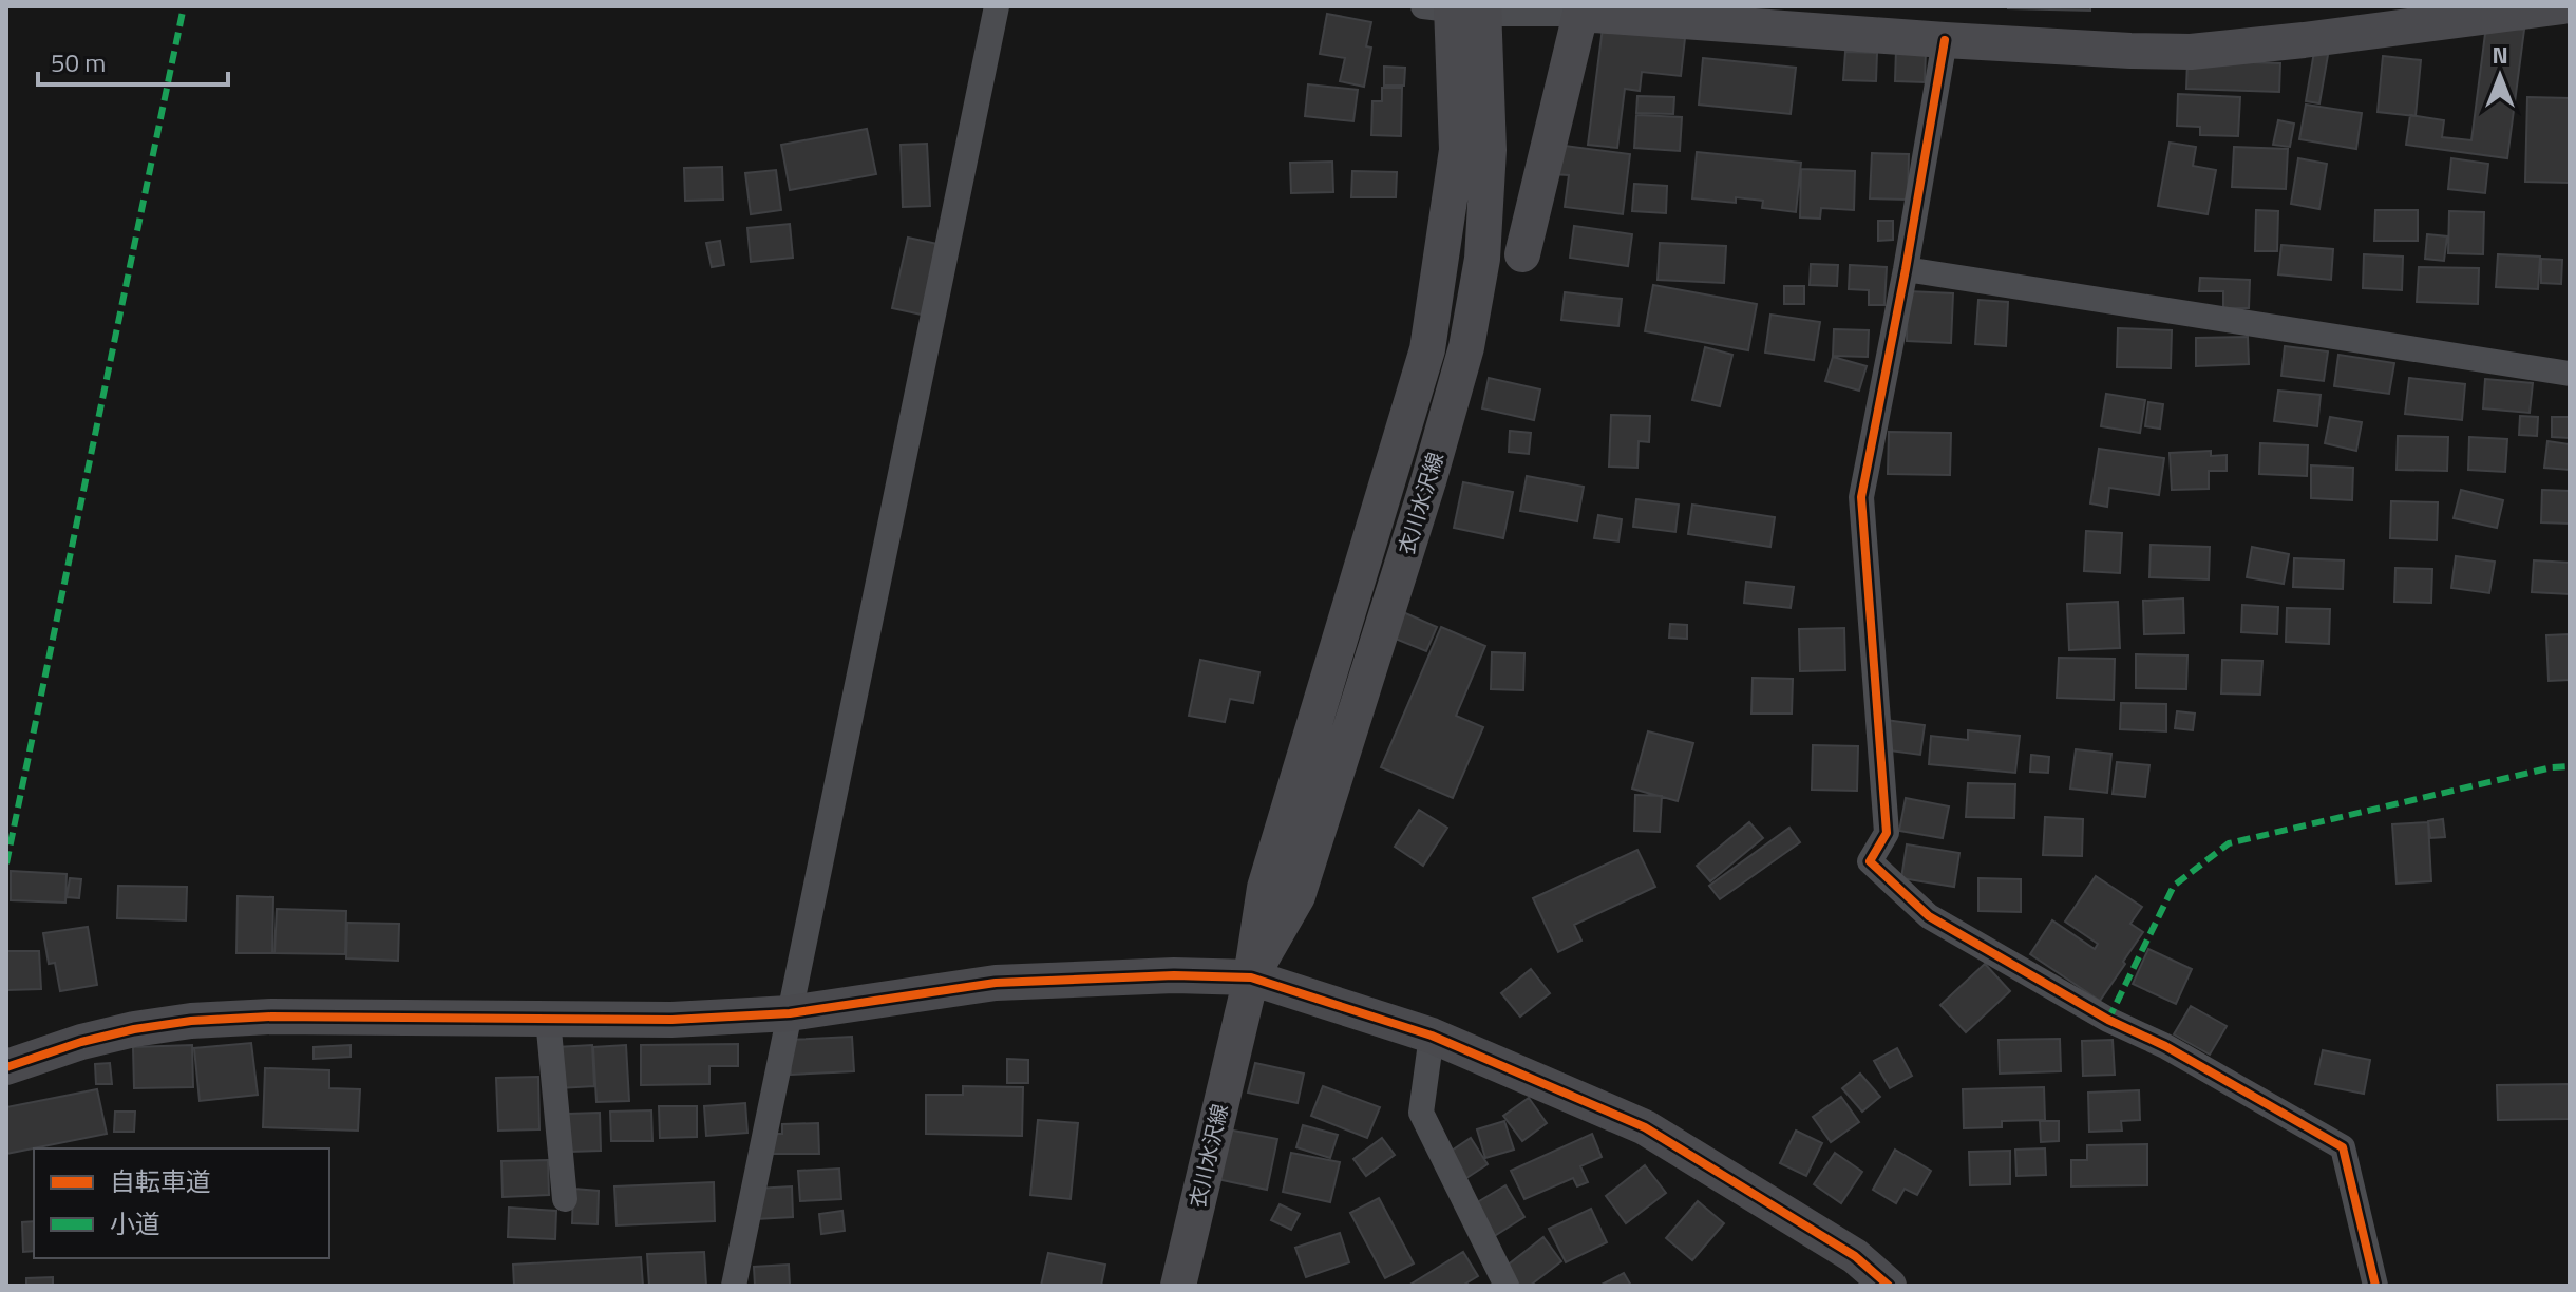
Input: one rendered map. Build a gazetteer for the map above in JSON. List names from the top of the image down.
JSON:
{
  "streets": {
    "street": ["衣川水沢線"]
  },
  "legend": ["自転車道", "小道"],
  "scale_bar": "50 m",
  "north": "top"
}
